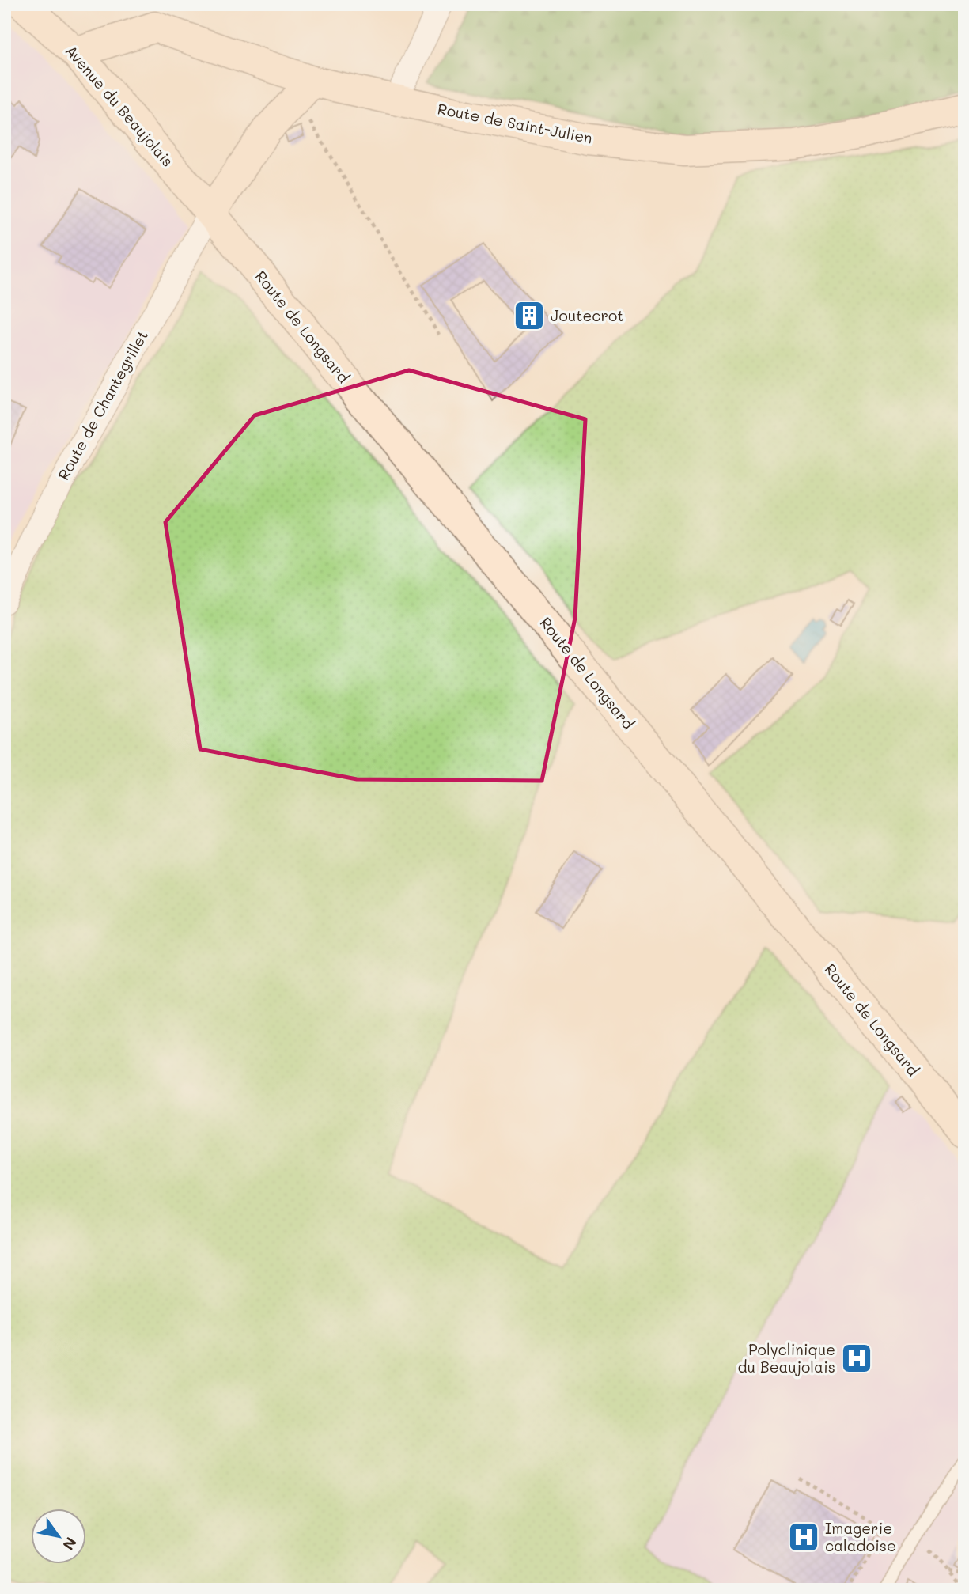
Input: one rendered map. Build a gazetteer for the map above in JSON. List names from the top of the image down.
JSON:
{
  "streets": {
    "main road": ["Avenue du Beaujolais", "Route de Saint-Julien", "Route de Longsard"],
    "street": ["Route de Chantegrillet"]
  },
  "crossings": [
    ["Avenue du Beaujolais", "Route de Saint-Julien"],
    ["Avenue du Beaujolais", "Route de Longsard"],
    ["Avenue du Beaujolais", "Route de Chantegrillet"],
    ["Route de Longsard", "Route de Chantegrillet"]
  ],
  "places": {
    "building": ["Joutecrot"],
    "hospital": ["Polyclinique du Beaujolais", "Imagerie caladoise"]
  },
  "north": "bottom right"
}
